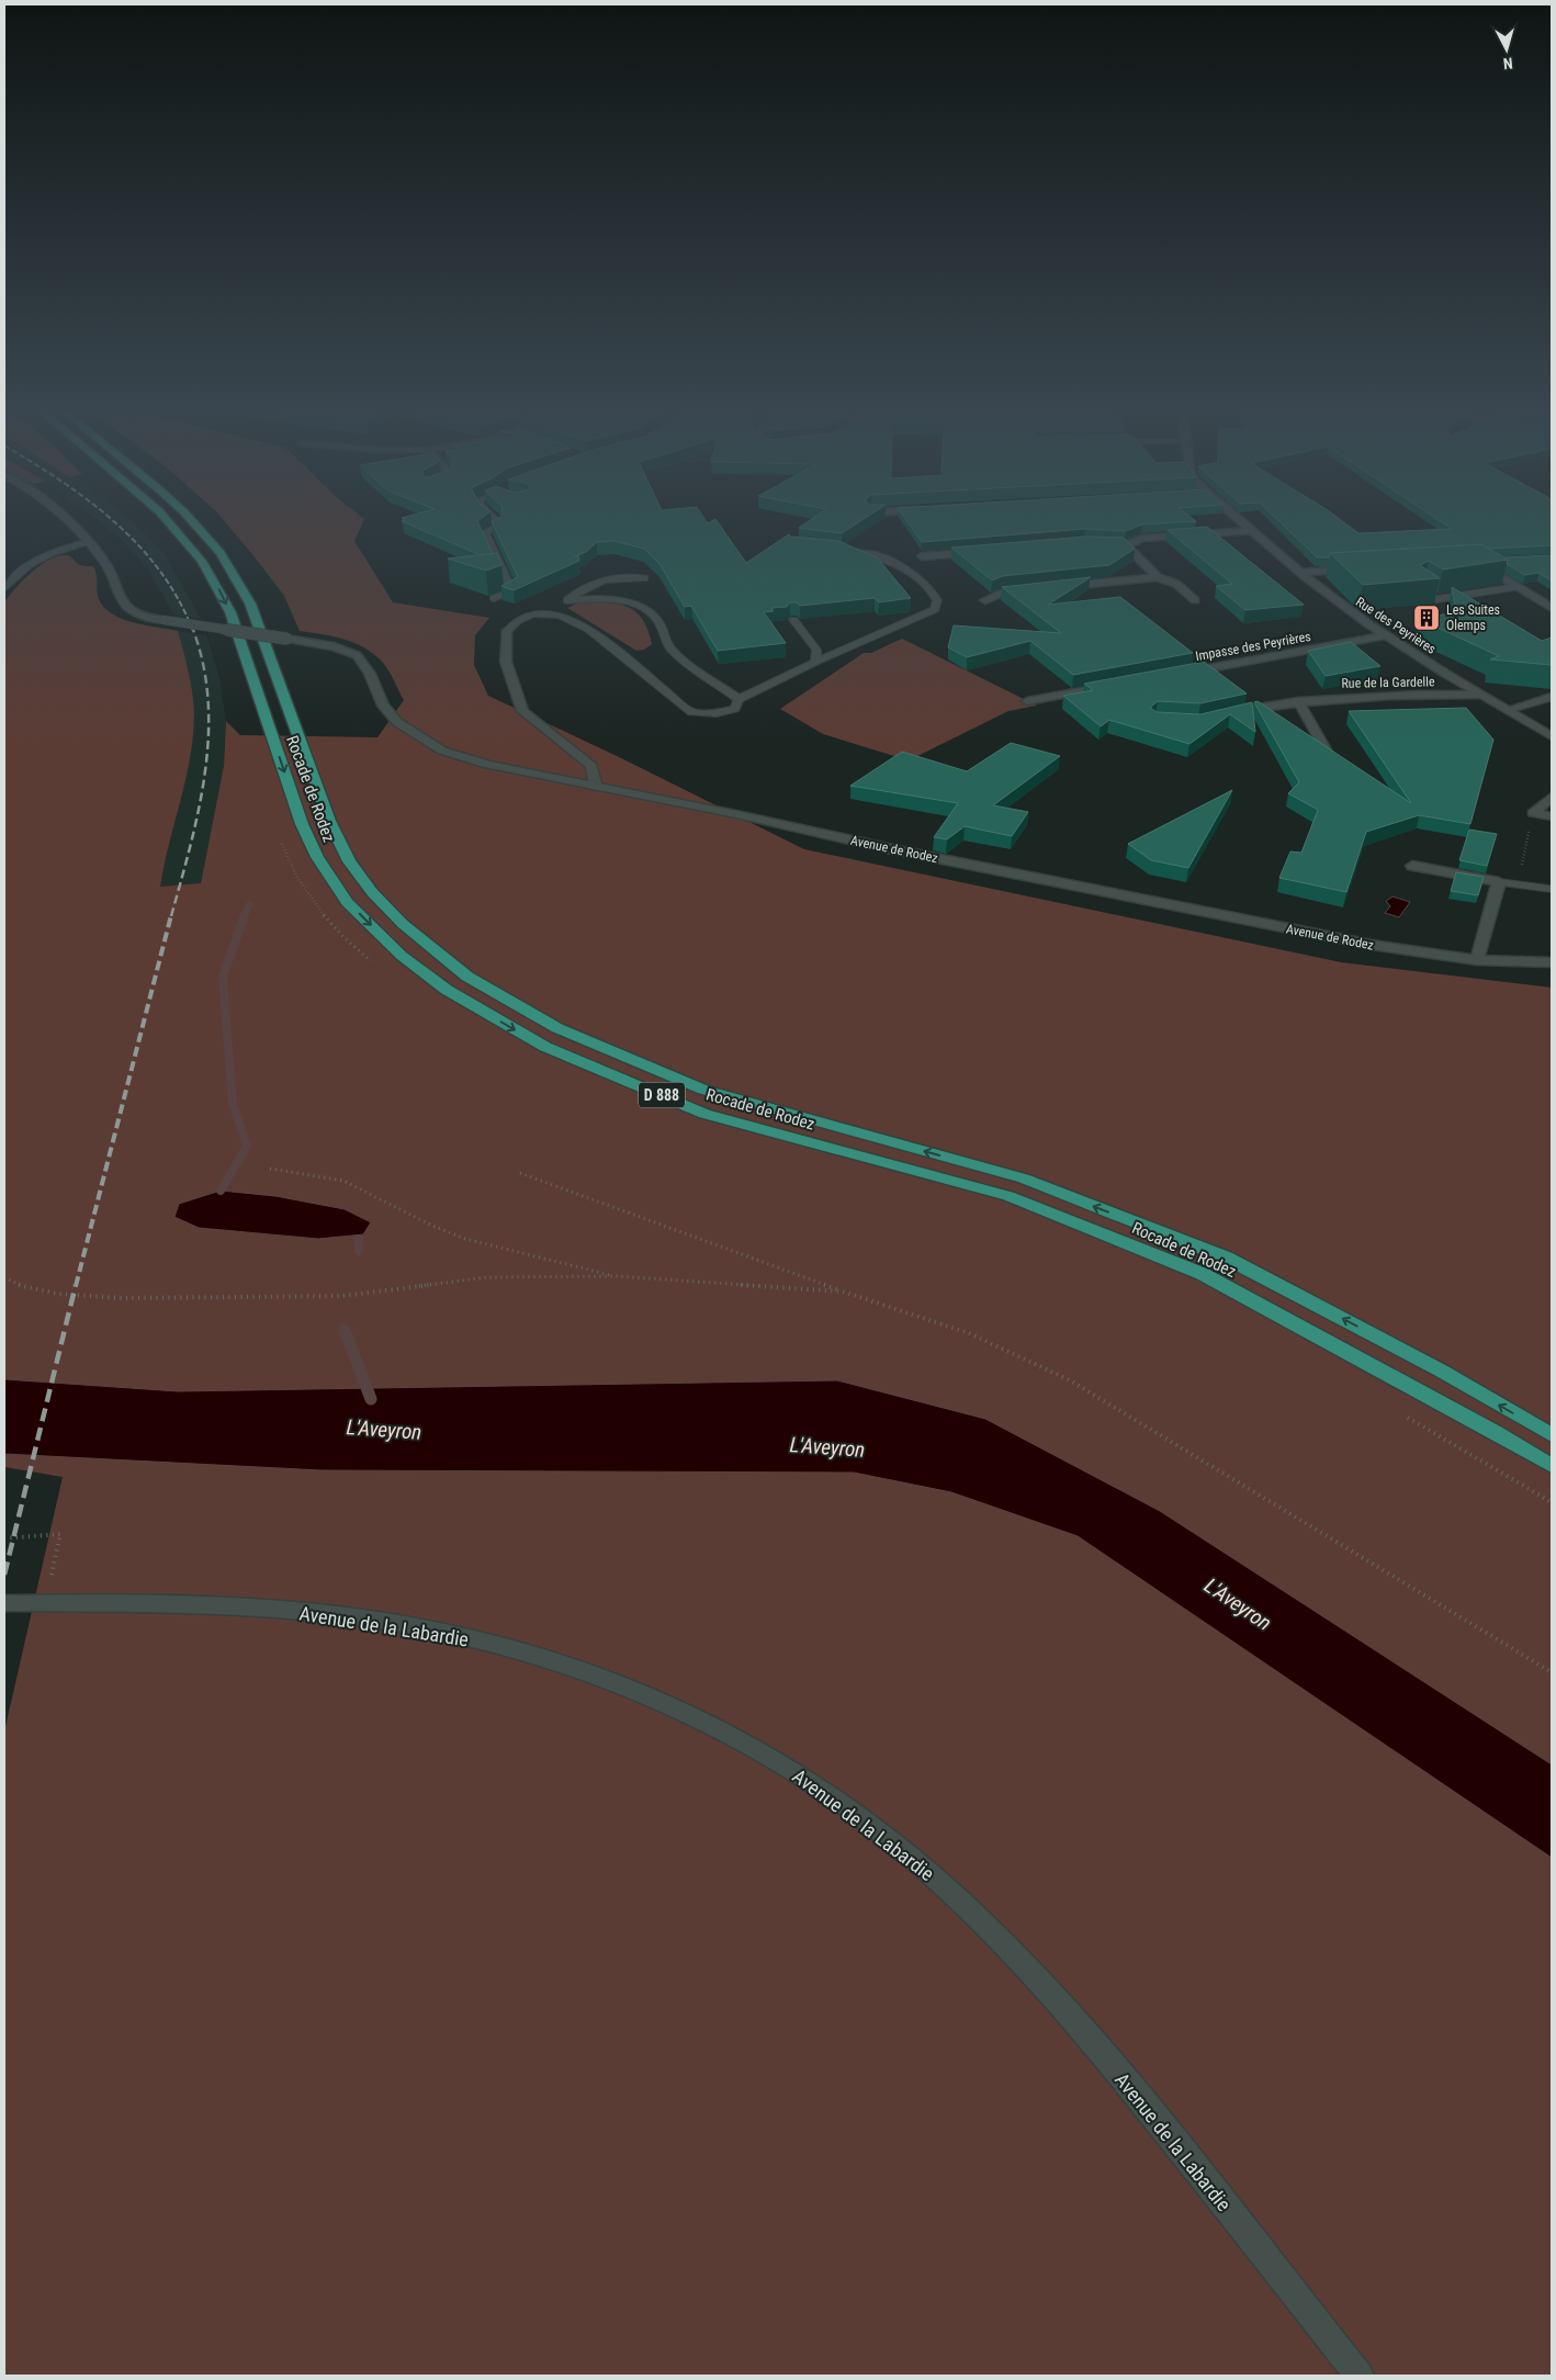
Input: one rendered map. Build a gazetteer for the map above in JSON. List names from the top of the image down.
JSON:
{
  "streets": {
    "highway": ["Rocade de Rodez", "D 888"],
    "street": [
      "Rue des Peyrières",
      "Impasse des Peyrières",
      "Rue de la Gardelle",
      "Avenue de Rodez",
      "Avenue de la Labardie"
    ]
  },
  "crossings": [
    ["Rue des Peyrières", "Impasse des Peyrières"],
    ["Rue des Peyrières", "Rue de la Gardelle"]
  ],
  "water": ["L'Aveyron"],
  "places": {
    "building": ["Les Suites Olemps"]
  },
  "north": "bottom"
}
